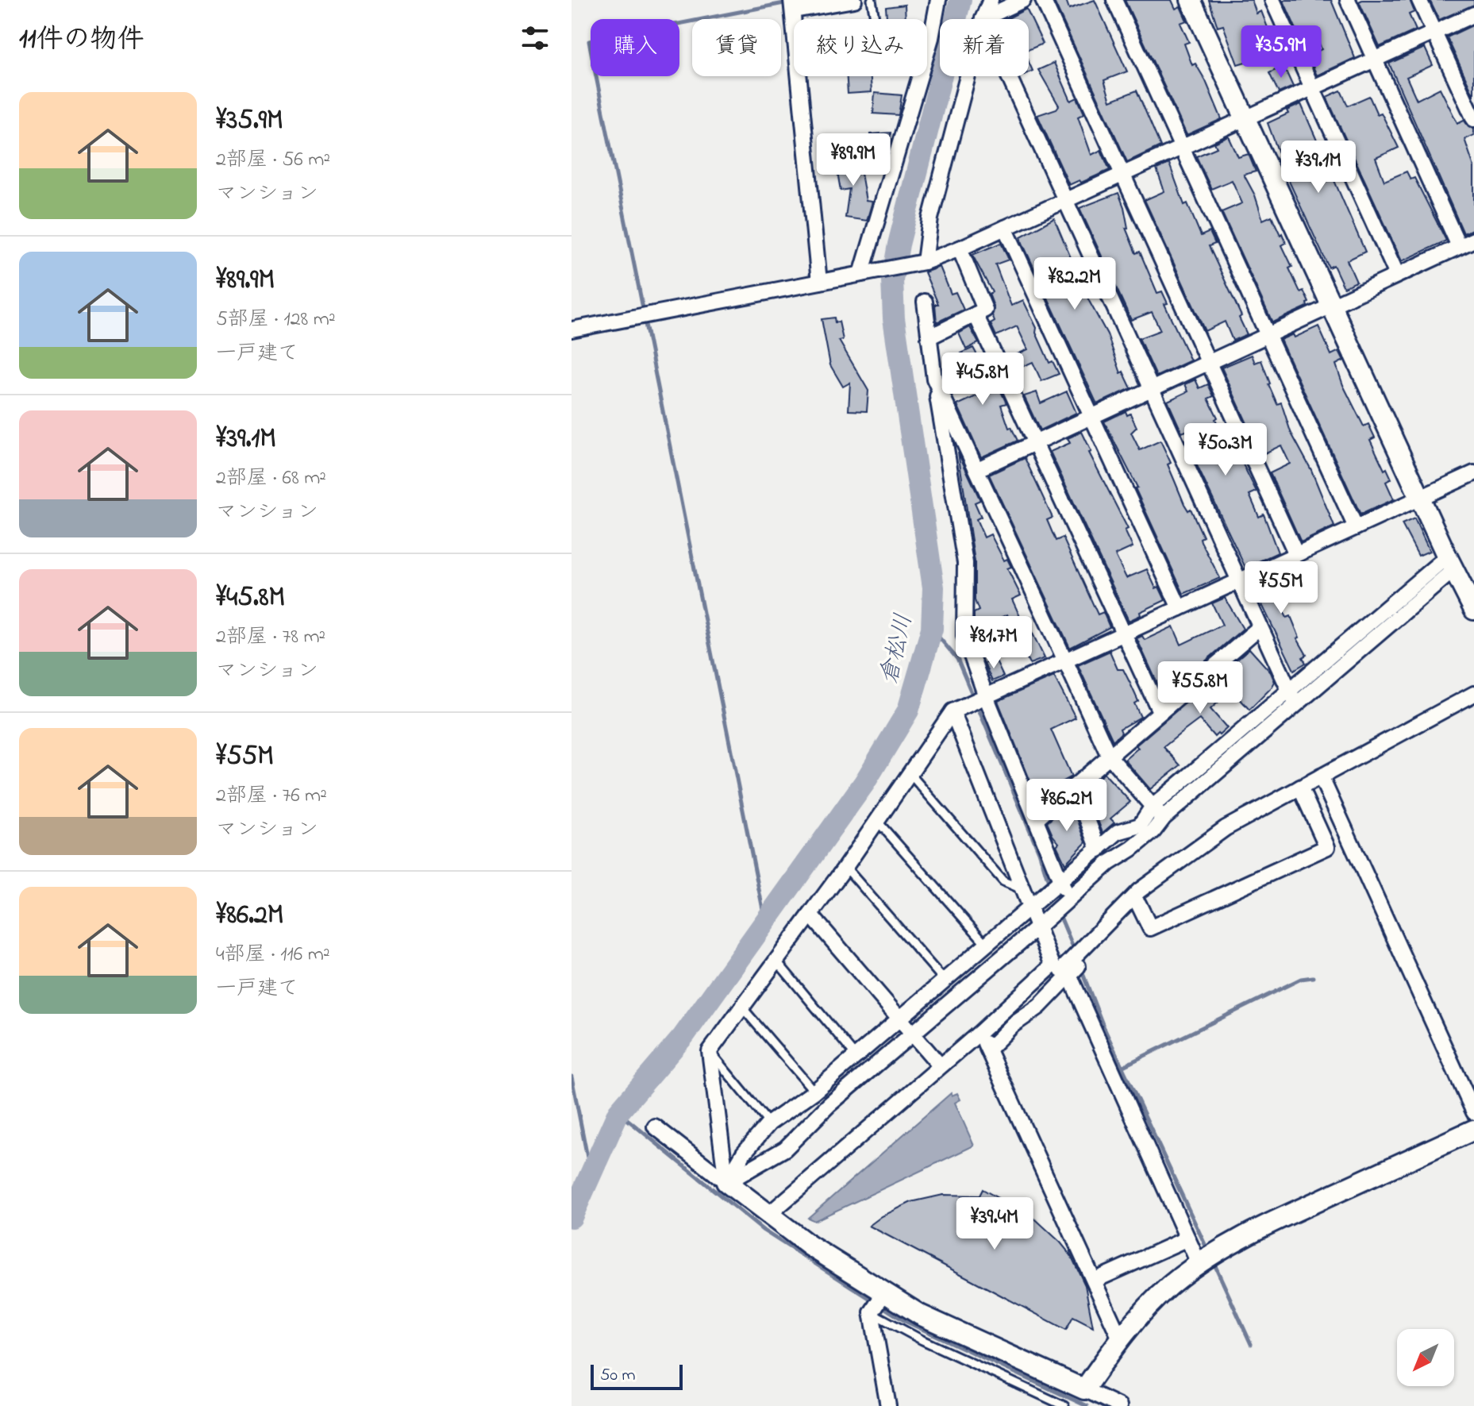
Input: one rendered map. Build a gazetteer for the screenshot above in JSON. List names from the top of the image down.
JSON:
{
  "water": ["倉松川"],
  "scale_bar": "50 m",
  "north": "bottom left",
  "page": {
    "heading": "11件の物件",
    "chip": [
      "購入",
      "賃貸",
      "絞り込み",
      "新着"
    ],
    "price": [
      "¥35.9M",
      "¥89.9M",
      "¥39.1M",
      "¥82.2M",
      "¥45.8M",
      "¥50.3M",
      "¥55M",
      "¥81.7M",
      "¥55.8M",
      "¥86.2M",
      "¥39.4M"
    ],
    "list": [
      {
        "name": "¥35.9M",
        "note": "2部屋 · 56 m² · マンション"
      },
      {
        "name": "¥89.9M",
        "note": "5部屋 · 128 m² · 一戸建て"
      },
      {
        "name": "¥39.1M",
        "note": "2部屋 · 68 m² · マンション"
      },
      {
        "name": "¥45.8M",
        "note": "2部屋 · 78 m² · マンション"
      },
      {
        "name": "¥55M",
        "note": "2部屋 · 76 m² · マンション"
      },
      {
        "name": "¥86.2M",
        "note": "4部屋 · 116 m² · 一戸建て"
      }
    ],
    "scale": "50 m"
  }
}
